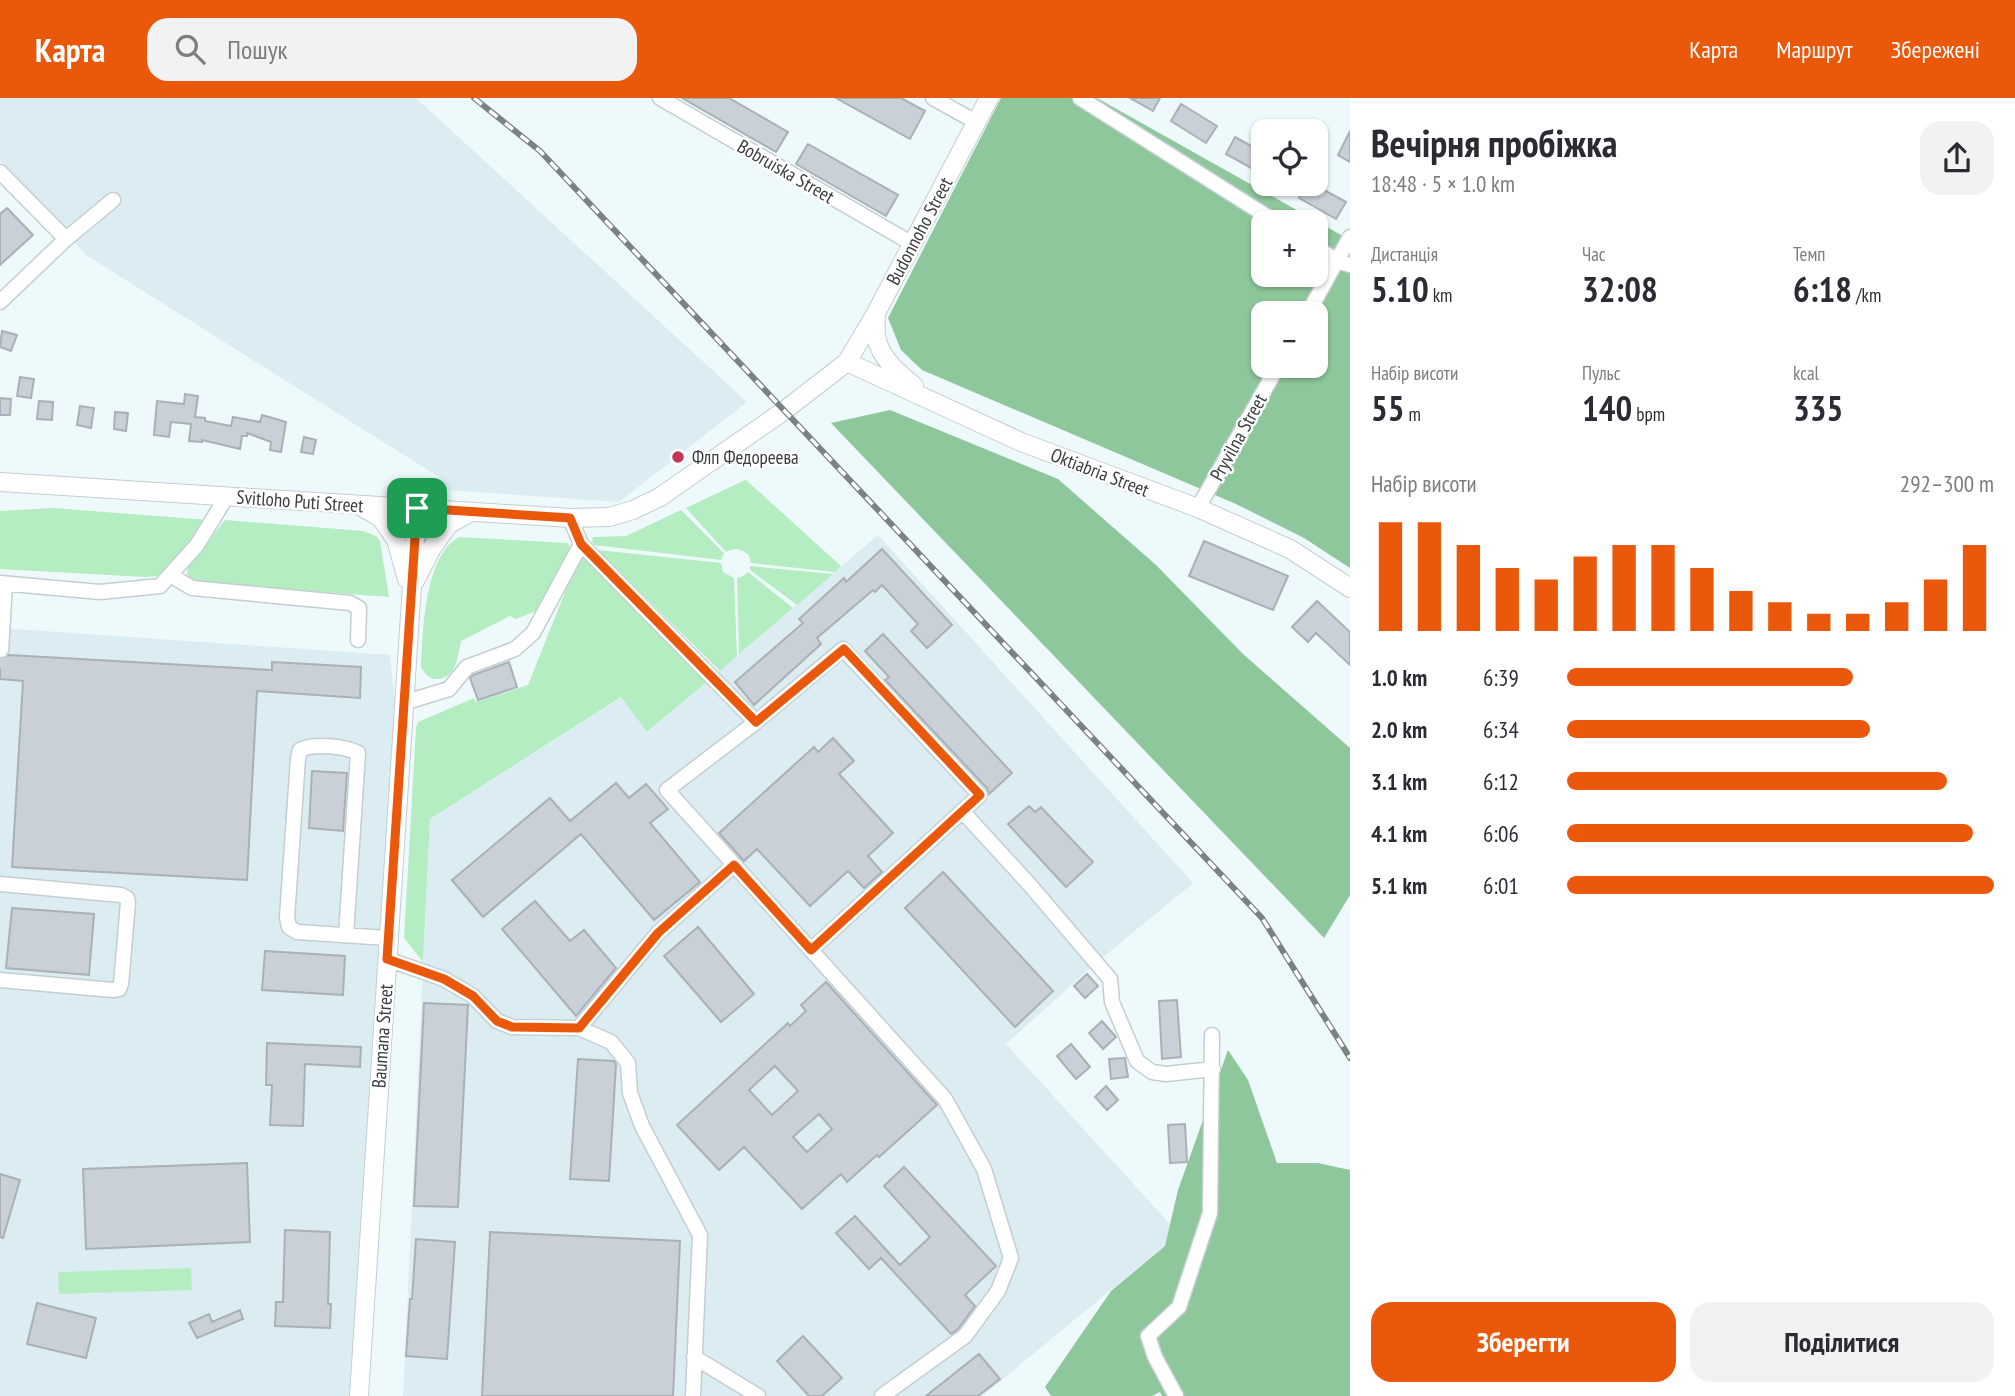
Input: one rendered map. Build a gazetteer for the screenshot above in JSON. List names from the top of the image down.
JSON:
{
  "streets": {
    "main road": [
      "Budonnoho Street",
      "Oktiabria Street",
      "Svitloho Puti Street",
      "Baumana Street"
    ],
    "street": ["Bobruiska Street", "Pryvilna Street"]
  },
  "crossings": [
    ["Bobruiska Street", "Budonnoho Street"],
    ["Budonnoho Street", "Oktiabria Street"],
    ["Budonnoho Street", "Svitloho Puti Street"],
    ["Pryvilna Street", "Oktiabria Street"],
    ["Oktiabria Street", "Svitloho Puti Street"],
    ["Svitloho Puti Street", "Baumana Street"]
  ],
  "places": ["Флп Федореева"],
  "page": {
    "header": "Карта",
    "search": "Пошук",
    "nav": ["Карта", "Маршрут", "Збережені"],
    "heading": ["Вечірня пробіжка", "18:48 · 5 × 1.0 km"],
    "map_buttons": ["+", "−"],
    "stats": [
      ["Дистанція", "5.10 km"],
      ["Час", "32:08"],
      ["Темп", "6:18 /km"],
      ["Набір висоти", "55 m"],
      ["Пульс", "140 bpm"],
      ["kcal", "335"]
    ],
    "chart": ["Набір висоти", "292–300 m"],
    "list": [
      {
        "name": "1.0 km",
        "note": "6:39"
      },
      {
        "name": "2.0 km",
        "note": "6:34"
      },
      {
        "name": "3.1 km",
        "note": "6:12"
      },
      {
        "name": "4.1 km",
        "note": "6:06"
      },
      {
        "name": "5.1 km",
        "note": "6:01"
      }
    ],
    "buttons": ["Зберегти", "Поділитися"]
  }
}
